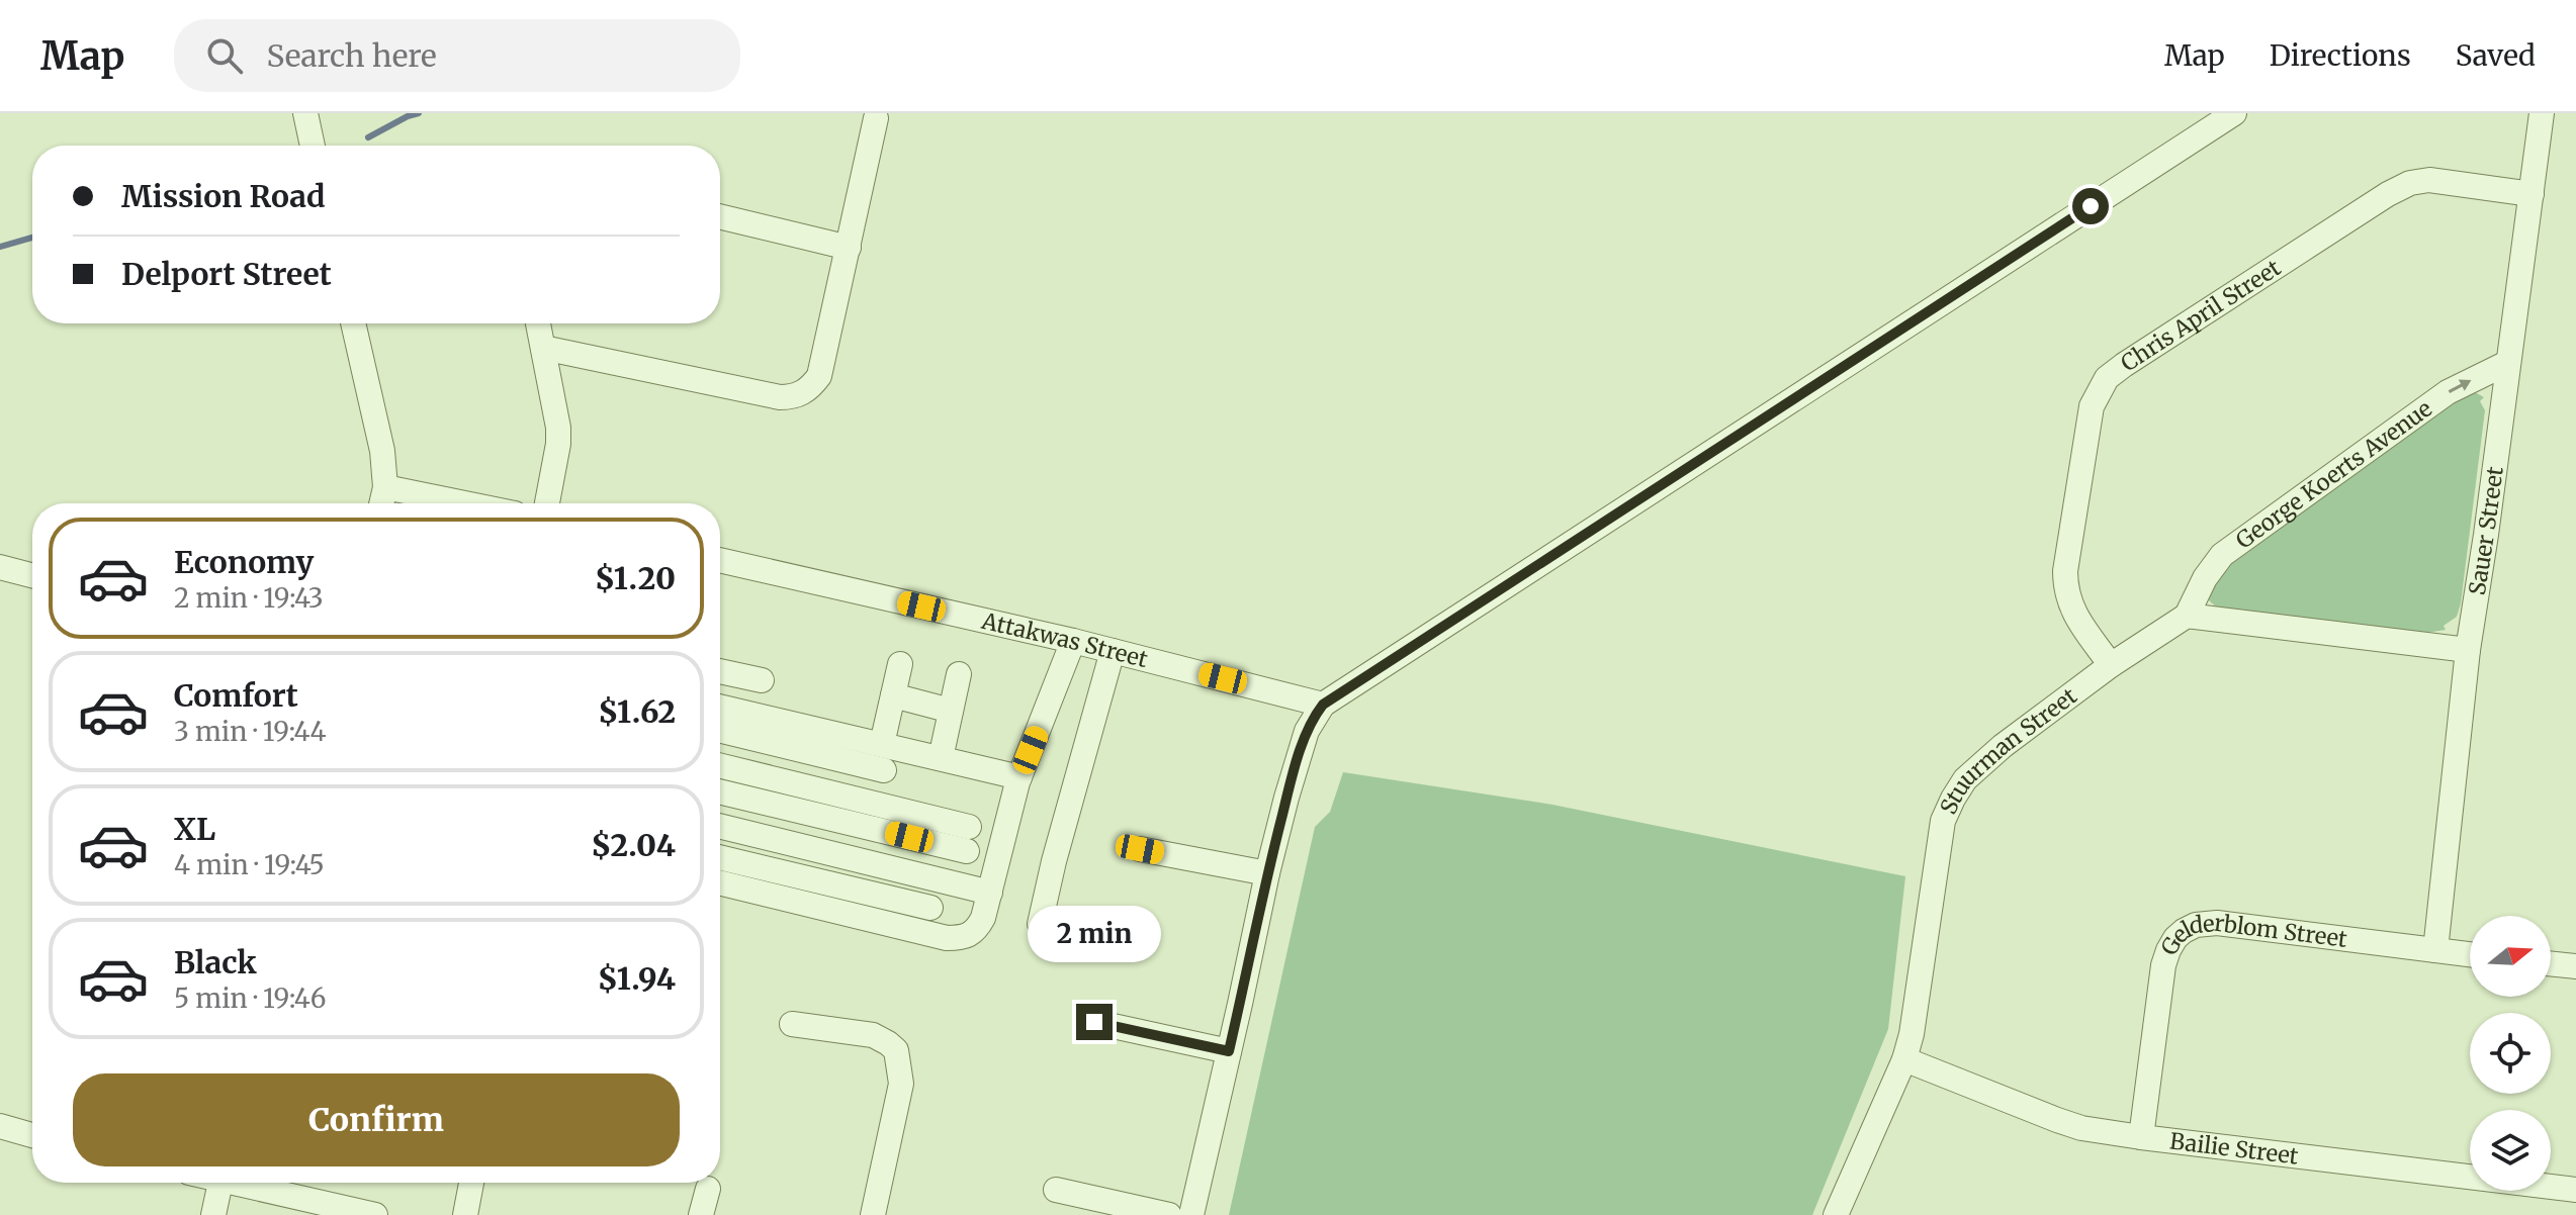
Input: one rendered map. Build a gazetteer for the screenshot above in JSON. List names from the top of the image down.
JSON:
{
  "streets": {
    "street": [
      "Chris April Street",
      "George Koerts Avenue",
      "Sauer Street",
      "Attakwas Street",
      "Stuurman Street",
      "Gelderblom Street",
      "Bailie Street"
    ]
  },
  "crossings": [
    ["Chris April Street", "Sauer Street"],
    ["Chris April Street", "Stuurman Street"],
    ["George Koerts Avenue", "Sauer Street"],
    ["George Koerts Avenue", "Stuurman Street"],
    ["Sauer Street", "Gelderblom Street"],
    ["Stuurman Street", "Bailie Street"],
    ["Gelderblom Street", "Bailie Street"]
  ],
  "one_way": ["George Koerts Avenue"],
  "north": "right",
  "page": {
    "header": "Map",
    "search": "Search here",
    "nav": ["Map", "Directions", "Saved"],
    "banner": ["Mission Road", "Delport Street"],
    "list": [
      {
        "name": "Economy",
        "note": "2 min · 19:43",
        "value": "$1.20"
      },
      {
        "name": "Comfort",
        "note": "3 min · 19:44",
        "value": "$1.62"
      },
      {
        "name": "XL",
        "note": "4 min · 19:45",
        "value": "$2.04"
      },
      {
        "name": "Black",
        "note": "5 min · 19:46",
        "value": "$1.94"
      }
    ],
    "bubble": "2 min",
    "buttons": "Confirm"
  }
}
